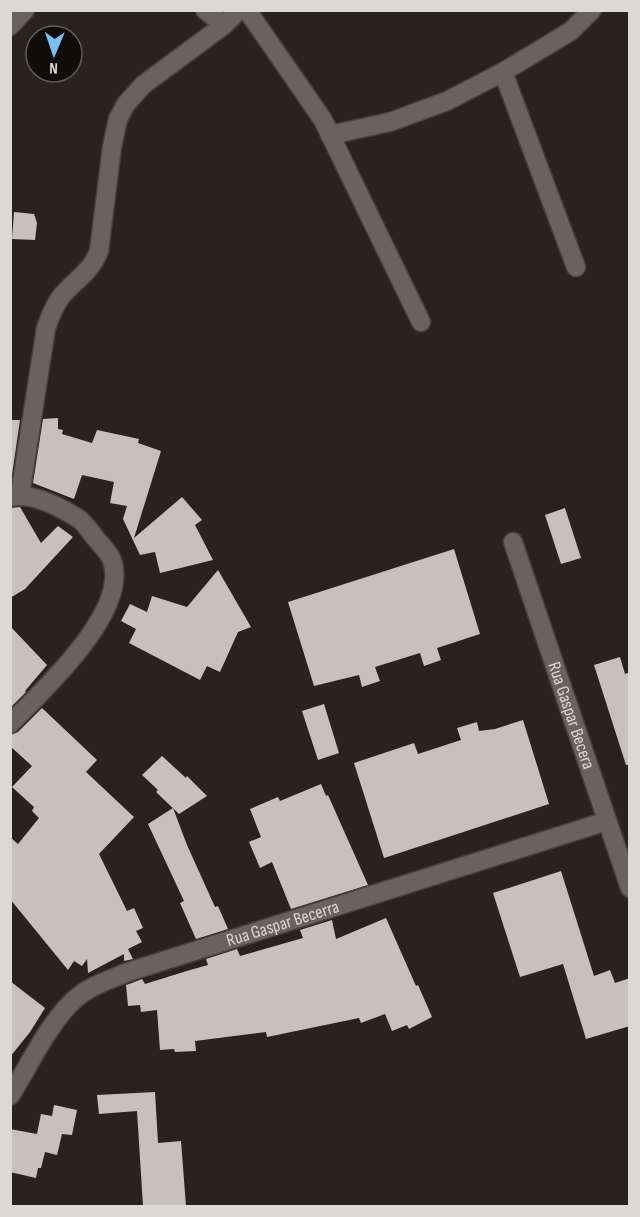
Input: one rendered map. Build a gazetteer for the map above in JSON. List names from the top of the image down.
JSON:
{
  "streets": {
    "street": ["Rua Gaspar Becera", "Rua Gaspar Becerra"]
  },
  "crossings": [
    ["Rua Gaspar Becera", "Rua Gaspar Becerra"]
  ],
  "north": "bottom"
}
